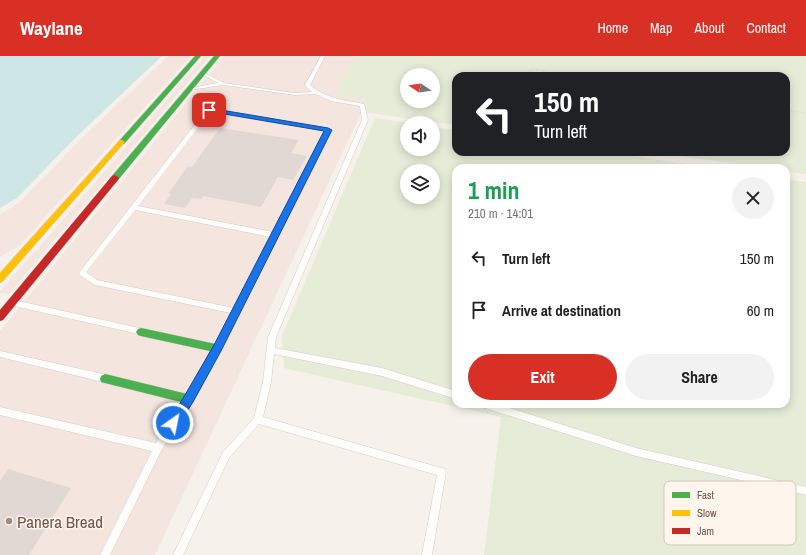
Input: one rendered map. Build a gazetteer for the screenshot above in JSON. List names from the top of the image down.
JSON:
{
  "places": ["Panera Bread"],
  "legend": ["Fast", "Slow", "Jam"],
  "north": "left",
  "page": {
    "header": "Waylane",
    "nav": [
      "Home",
      "Map",
      "About",
      "Contact"
    ],
    "turn": ["150 m", "Turn left"],
    "heading": ["1 min", "210 m · 14:01"],
    "list": [
      {
        "name": "Turn left",
        "value": "150 m"
      },
      {
        "name": "Arrive at destination",
        "value": "60 m"
      }
    ],
    "buttons": ["Exit", "Share"]
  }
}
